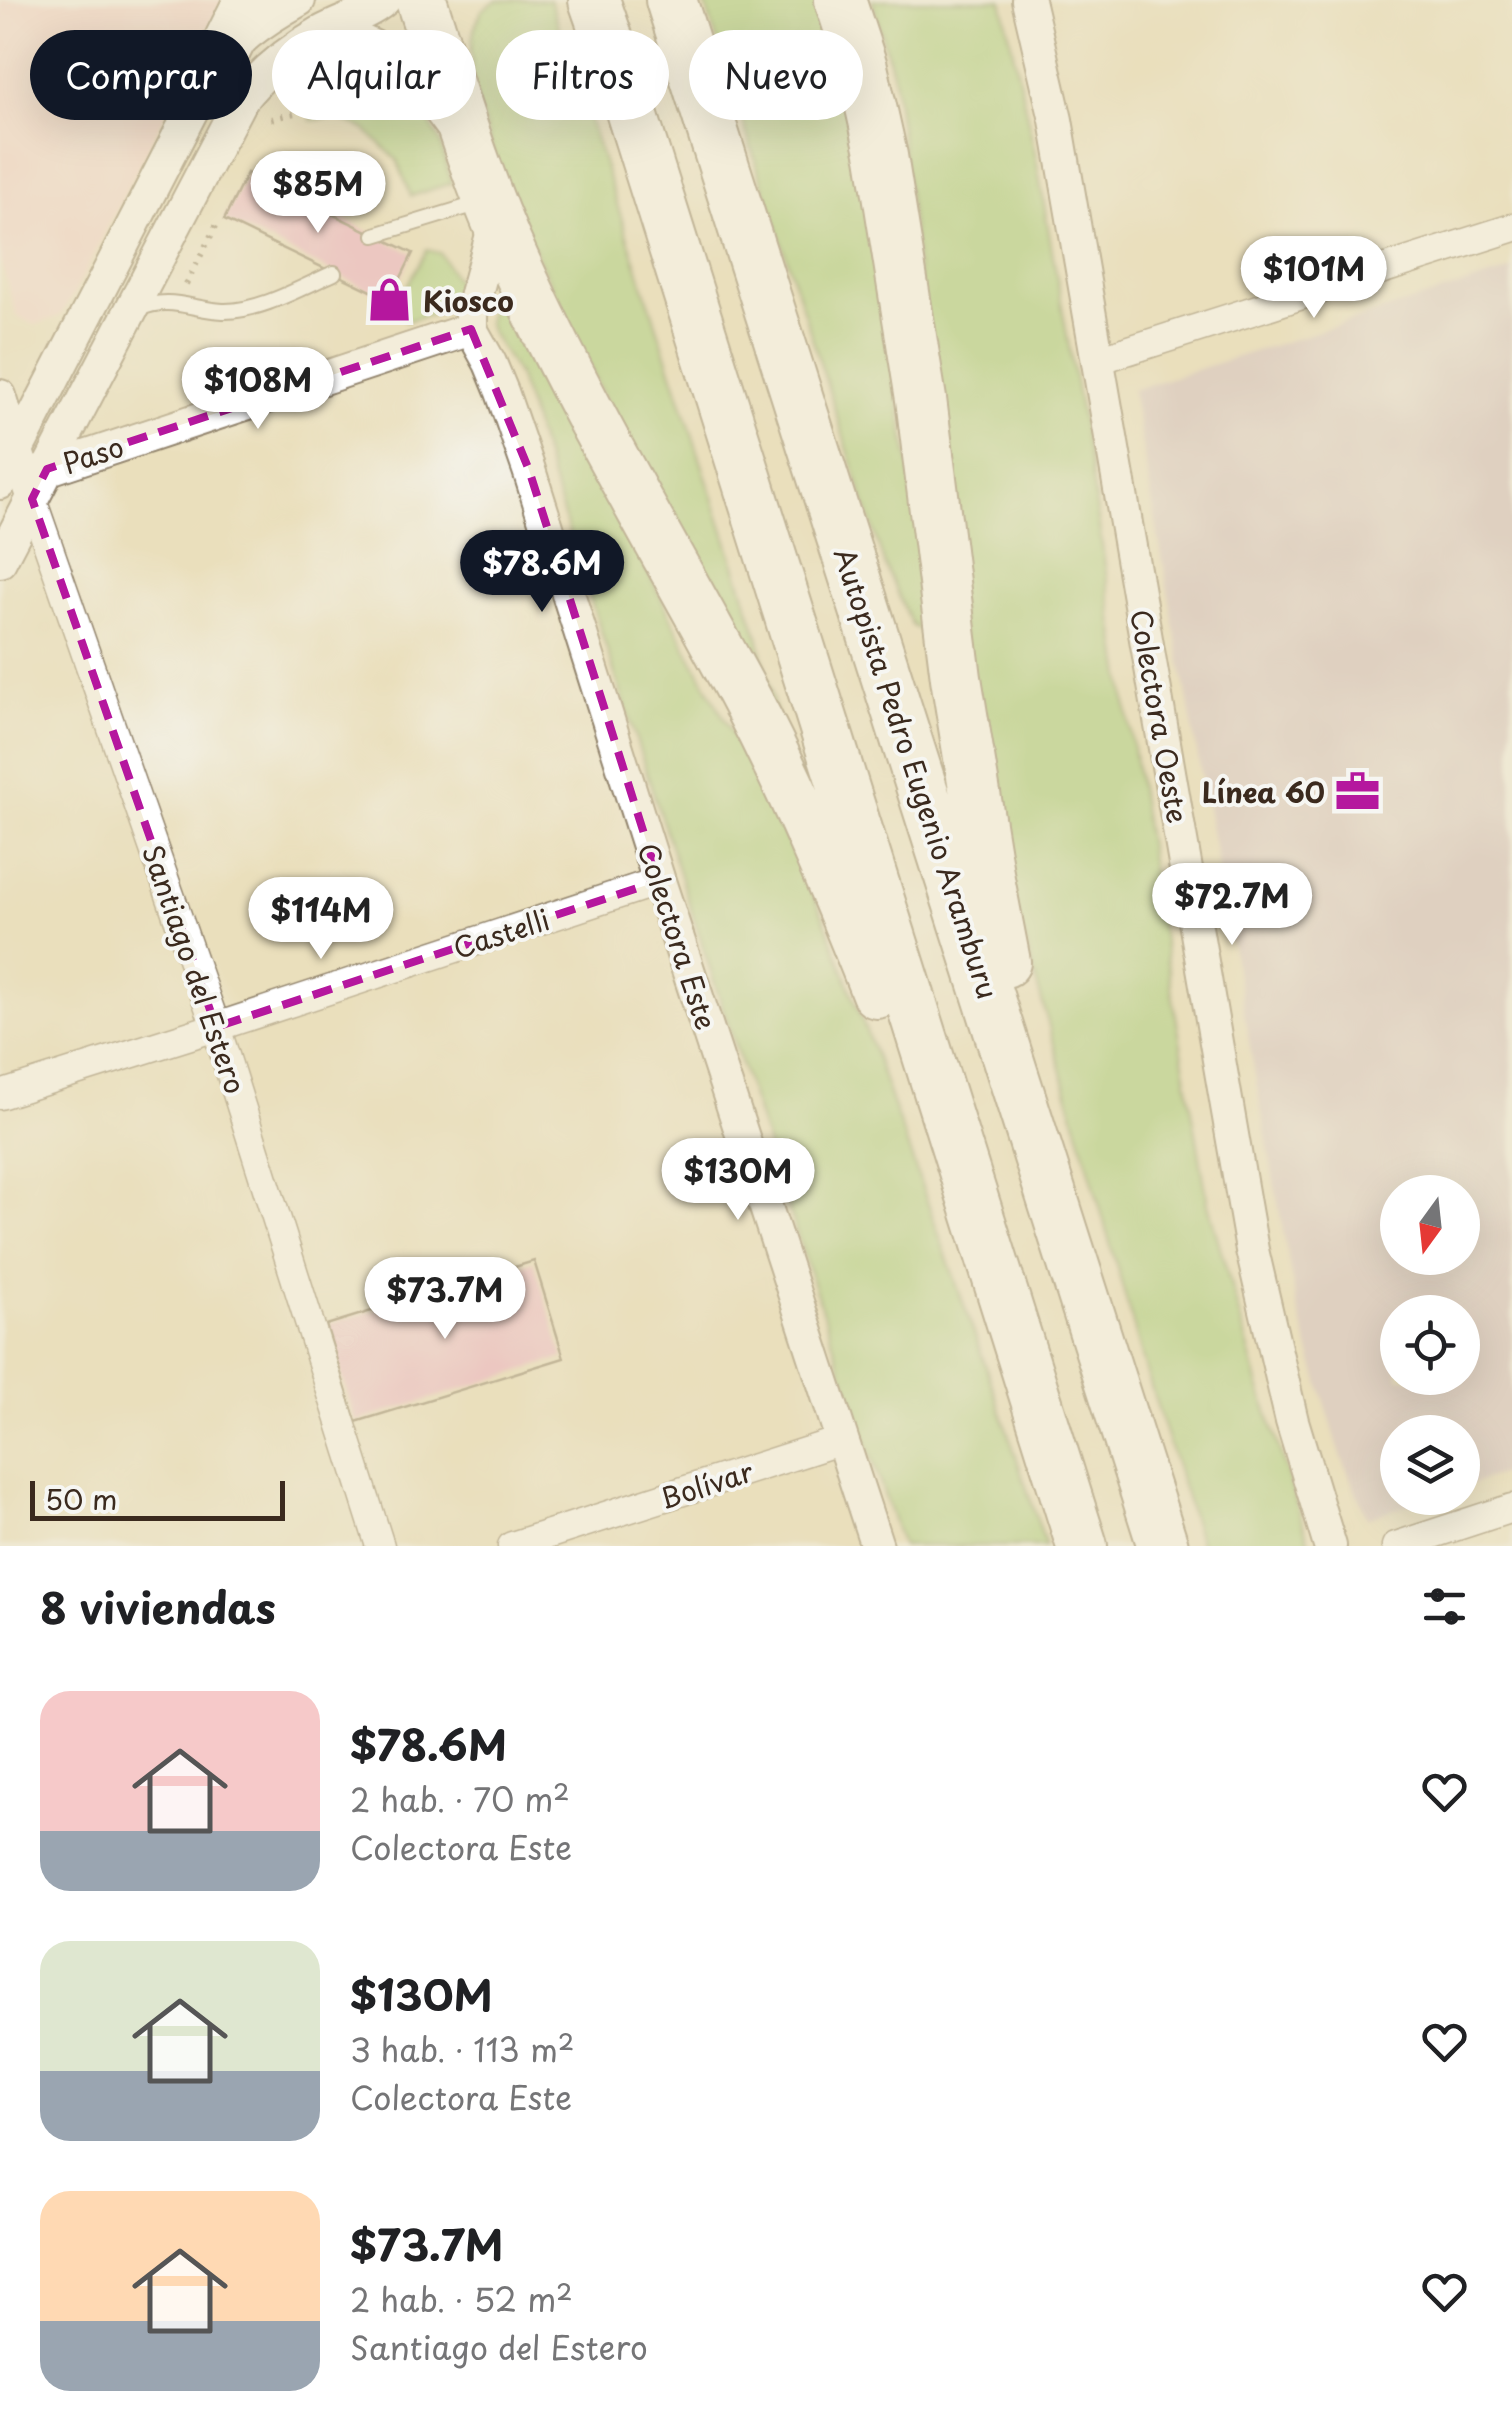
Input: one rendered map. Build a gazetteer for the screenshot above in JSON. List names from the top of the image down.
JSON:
{
  "streets": {
    "highway": ["Autopista Pedro Eugenio Aramburu"],
    "street": [
      "Paso",
      "Colectora Oeste",
      "Castelli",
      "Colectora Este",
      "Santiago del Estero",
      "Bolívar"
    ]
  },
  "crossings": [
    ["Paso", "Colectora Este"],
    ["Paso", "Santiago del Estero"],
    ["Castelli", "Colectora Este"],
    ["Castelli", "Santiago del Estero"],
    ["Colectora Este", "Bolívar"]
  ],
  "places": {
    "shop": ["Kiosco"],
    "office": ["Línea 60"]
  },
  "scale_bar": "50 m",
  "north": "bottom",
  "page": {
    "chip": [
      "Comprar",
      "Alquilar",
      "Filtros",
      "Nuevo"
    ],
    "price": [
      "$85M",
      "$101M",
      "$108M",
      "$78.6M",
      "$72.7M",
      "$114M",
      "$130M",
      "$73.7M"
    ],
    "scale": "50 m",
    "heading": "8 viviendas",
    "list": [
      {
        "name": "$78.6M",
        "note": "2 hab. · 70 m² · Colectora Este"
      },
      {
        "name": "$130M",
        "note": "3 hab. · 113 m² · Colectora Este"
      },
      {
        "name": "$73.7M",
        "note": "2 hab. · 52 m² · Santiago del Estero"
      }
    ]
  }
}
